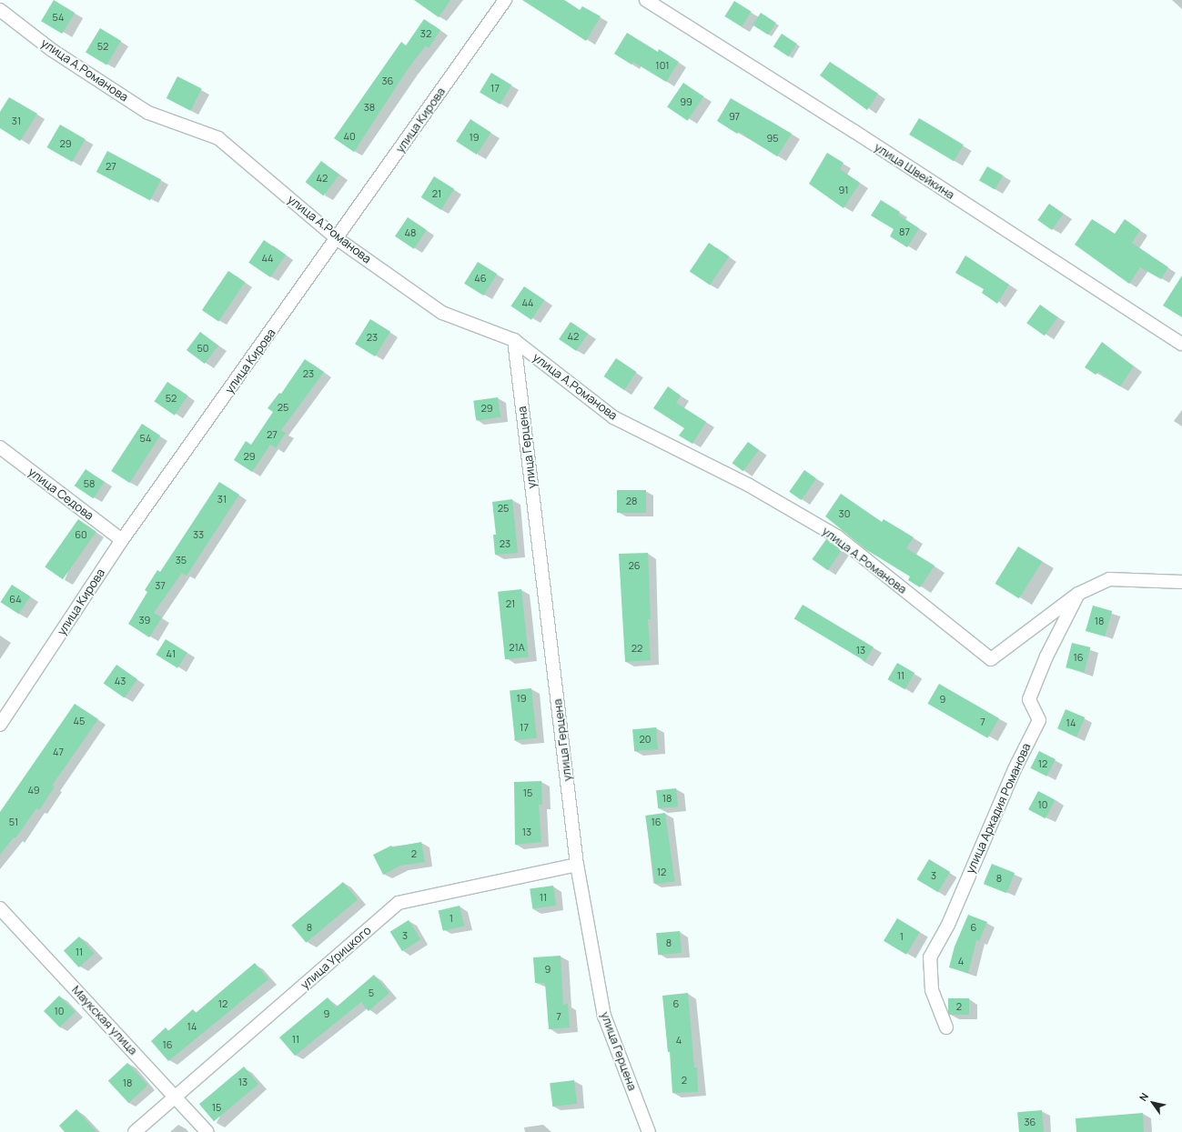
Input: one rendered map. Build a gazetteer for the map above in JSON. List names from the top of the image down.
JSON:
{
  "streets": {
    "street": [
      "улица А.Романова",
      "улица Кирова",
      "улица Швейкина",
      "улица Герцена",
      "улица Седова",
      "улица Аркадия Романова",
      "улица Урицкого",
      "Маукская улица"
    ]
  },
  "crossings": [
    ["улица А.Романова", "улица Кирова"],
    ["улица А.Романова", "улица Герцена"],
    ["улица А.Романова", "улица Аркадия Романова"],
    ["улица Кирова", "улица Седова"],
    ["улица Герцена", "улица Урицкого"],
    ["улица Урицкого", "Маукская улица"]
  ],
  "house_numbers": [
    "54",
    "32",
    "52",
    "101",
    "36",
    "17",
    "99",
    "38",
    "97",
    "31",
    "40",
    "19",
    "95",
    "29",
    "27",
    "42",
    "91",
    "21",
    "87",
    "48",
    "44",
    "46",
    "44",
    "42",
    "23",
    "50",
    "23",
    "52",
    "25",
    "29",
    "27",
    "54",
    "29",
    "58",
    "31",
    "28",
    "25",
    "30",
    "60",
    "33",
    "23",
    "35",
    "26",
    "37",
    "64",
    "21",
    "39",
    "18",
    "21А",
    "22",
    "13",
    "41",
    "16",
    "11",
    "43",
    "19",
    "9",
    "45",
    "7",
    "14",
    "17",
    "20",
    "47",
    "12",
    "49",
    "15",
    "18",
    "10",
    "51",
    "16",
    "13",
    "2",
    "12",
    "3",
    "8",
    "11",
    "1",
    "8",
    "6",
    "3",
    "1",
    "8",
    "11",
    "4",
    "9",
    "5",
    "12",
    "6",
    "2",
    "10",
    "9",
    "7",
    "14",
    "11",
    "4",
    "16",
    "2",
    "13",
    "18",
    "15",
    "36"
  ],
  "north": "top left"
}
